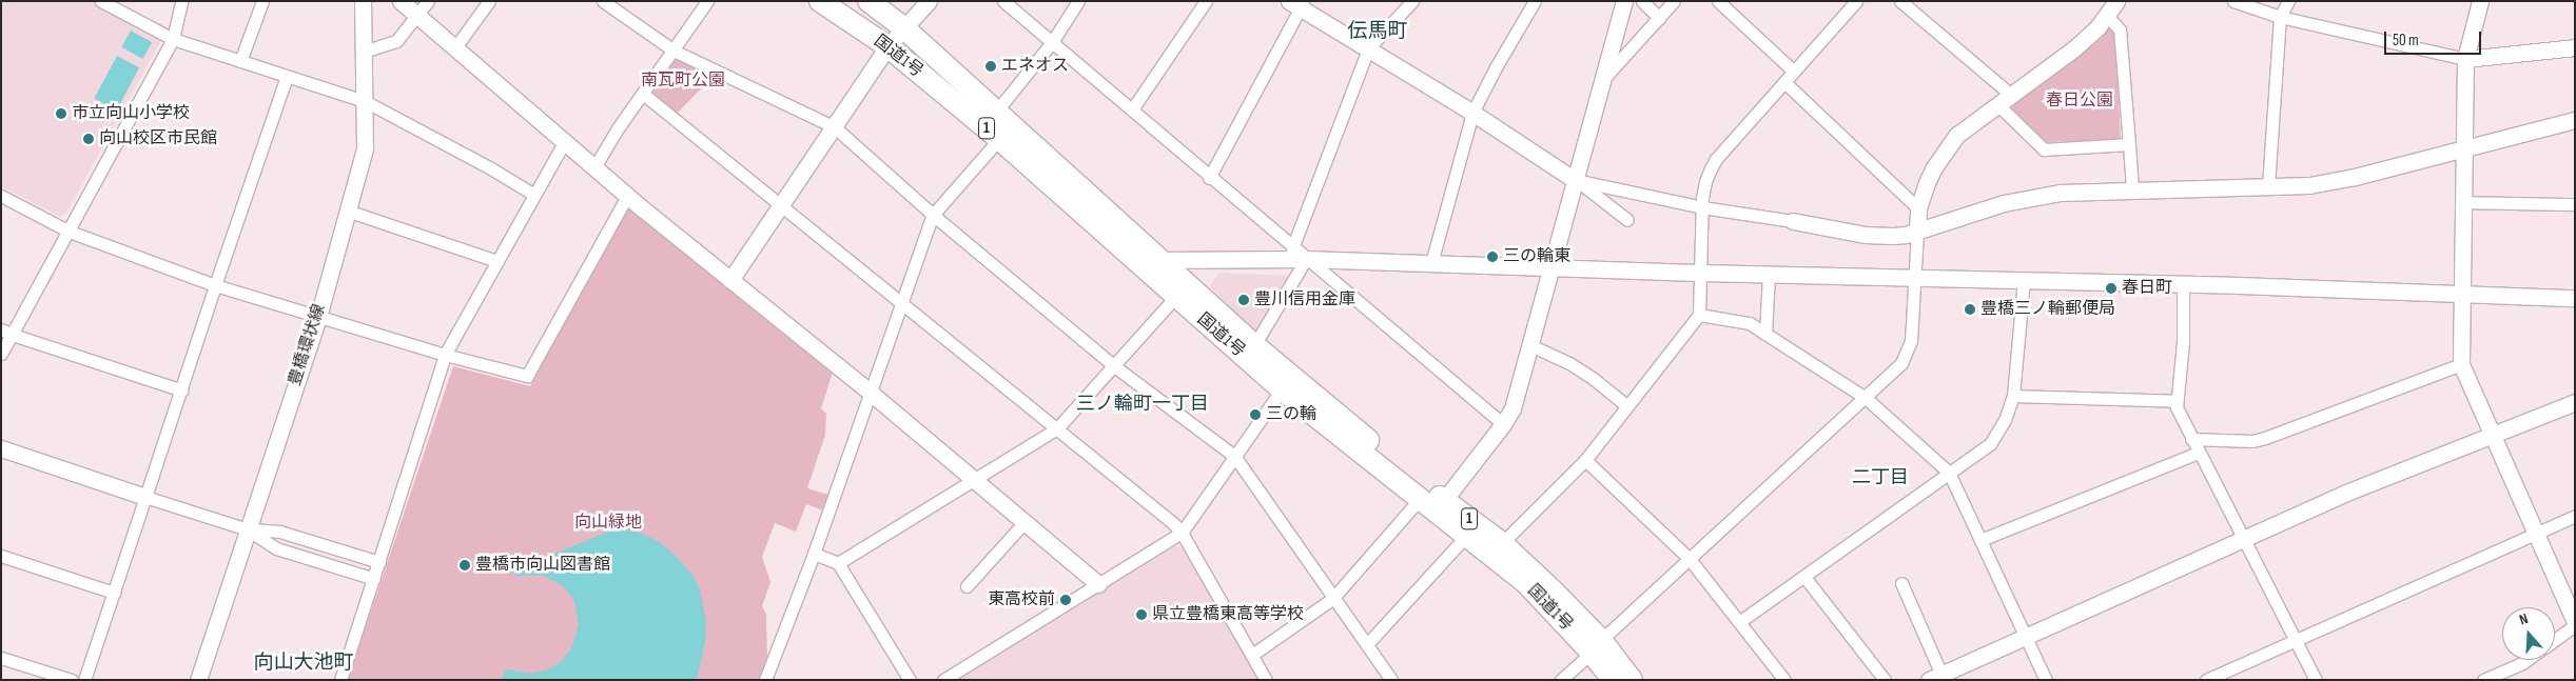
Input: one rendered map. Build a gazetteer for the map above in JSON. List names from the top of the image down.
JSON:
{
  "streets": {
    "highway": ["国道1号", "1"],
    "street": ["豊橋環状線"]
  },
  "districts": [
    "伝馬町",
    "三ノ輪町一丁目",
    "二丁目",
    "向山大池町"
  ],
  "parks": ["南瓦町公園", "春日公園", "向山緑地"],
  "places": [
    "エネオス",
    "市立向山小学校",
    "向山校区市民館",
    "三の輪東",
    "春日町",
    "豊川信用金庫",
    "豊橋三ノ輪郵便局",
    "三の輪",
    "豊橋市向山図書館",
    "東高校前",
    "県立豊橋東高等学校"
  ],
  "scale_bar": "50 m",
  "north": "top"
}
